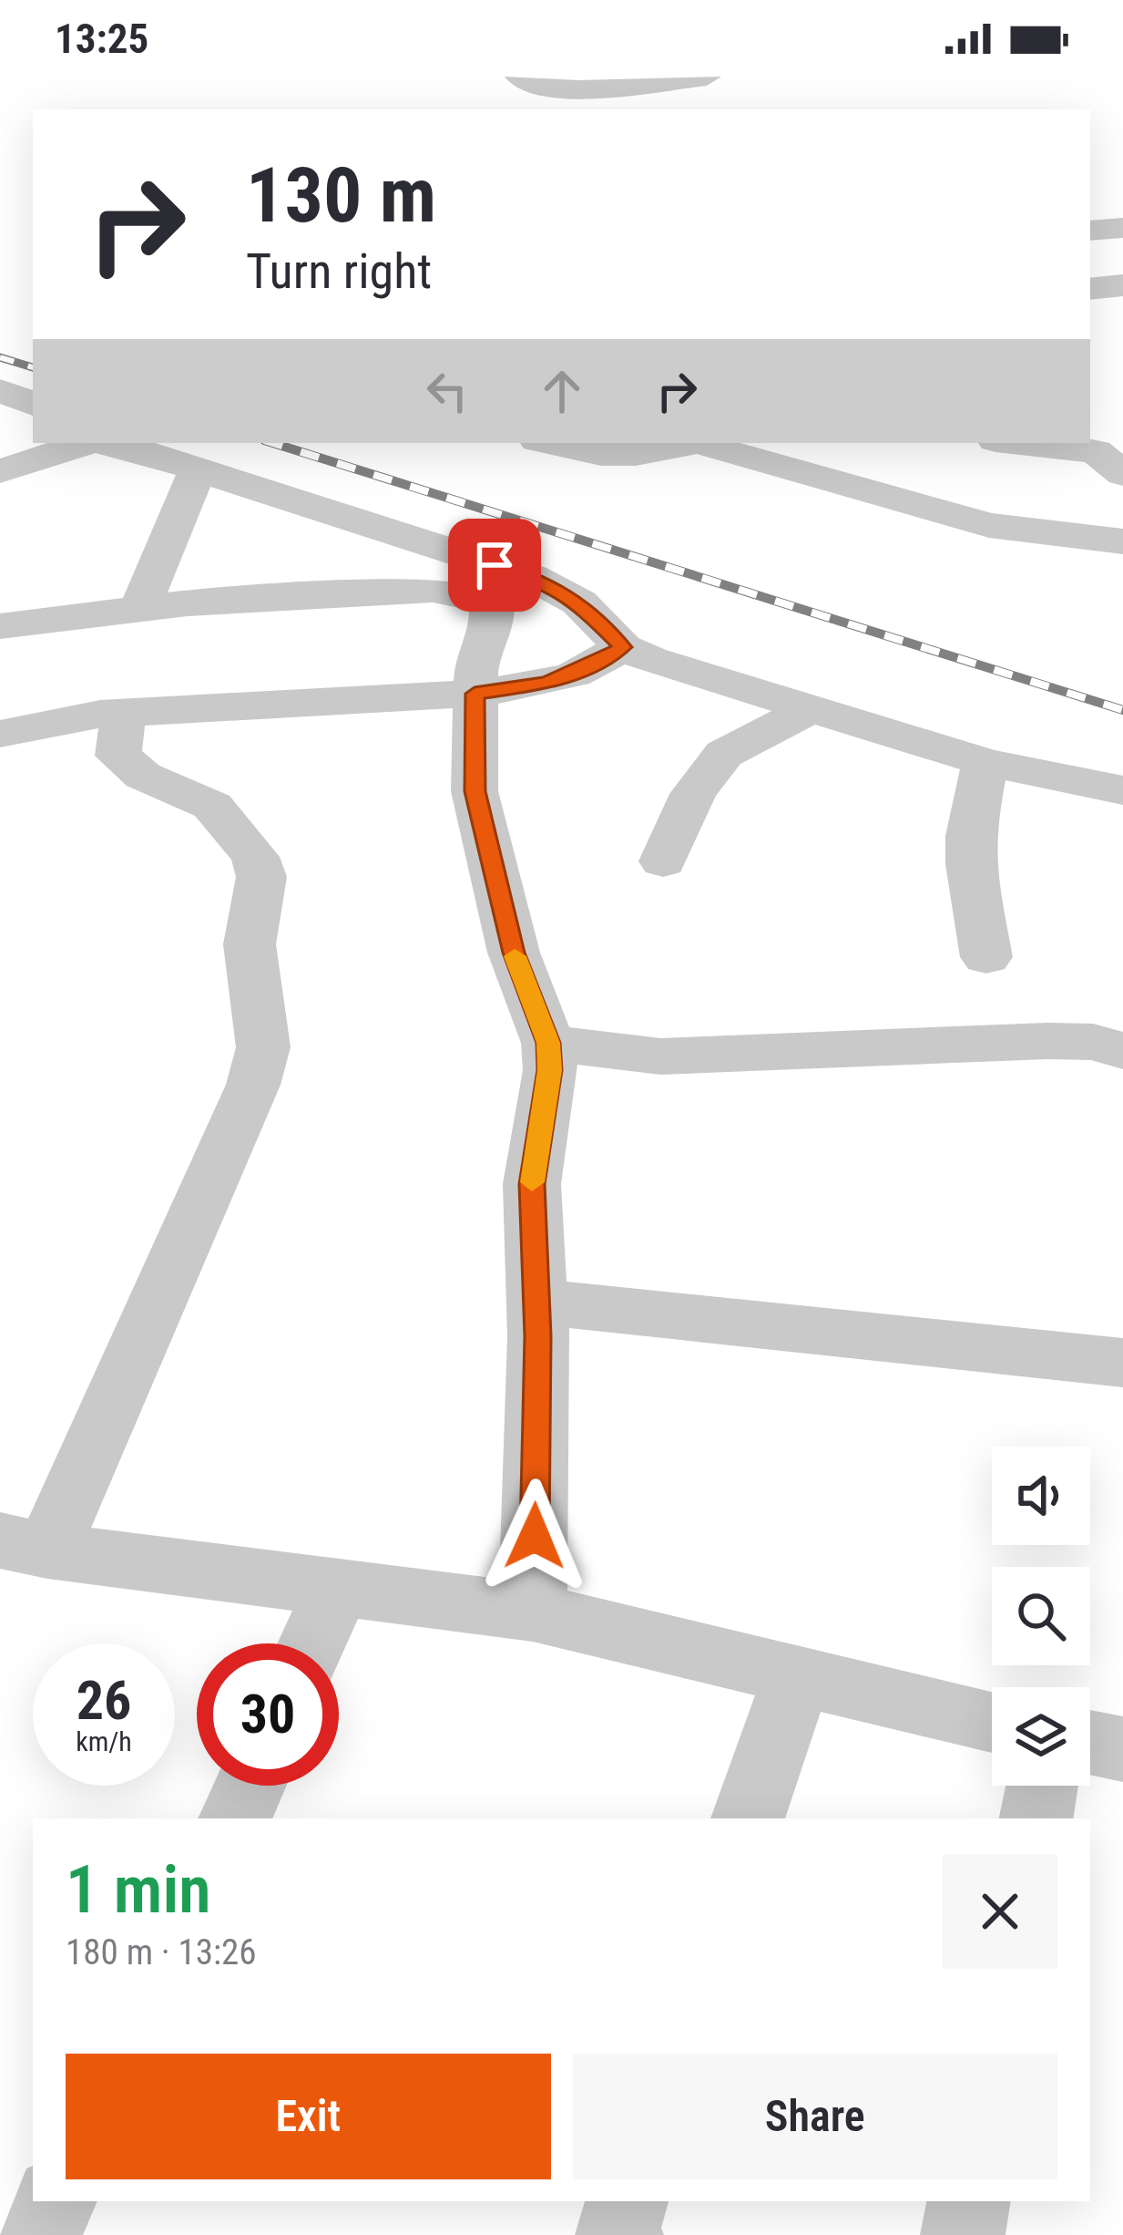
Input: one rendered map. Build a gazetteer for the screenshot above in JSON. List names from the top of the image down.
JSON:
{
  "page": {
    "status": "13:25",
    "turn": ["130 m", "Turn right"],
    "speed": "26 km/h",
    "limit": "30",
    "heading": ["1 min", "180 m · 13:26"],
    "buttons": ["Exit", "Share"]
  }
}
